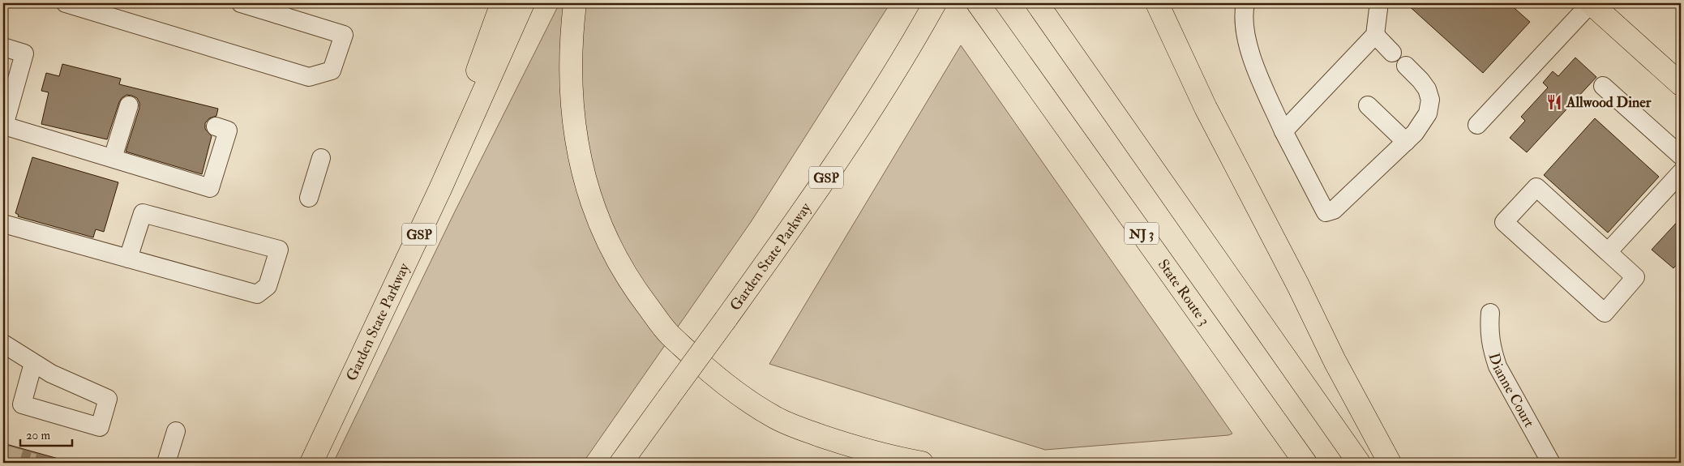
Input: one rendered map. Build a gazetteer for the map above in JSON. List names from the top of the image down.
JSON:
{
  "streets": {
    "main road": [
      "GSP",
      "NJ 3",
      "Garden State Parkway",
      "State Route 3"
    ],
    "street": ["Dianne Court"]
  },
  "places": {
    "restaurant": ["Allwood Diner"]
  },
  "scale_bar": "20 m"
}
